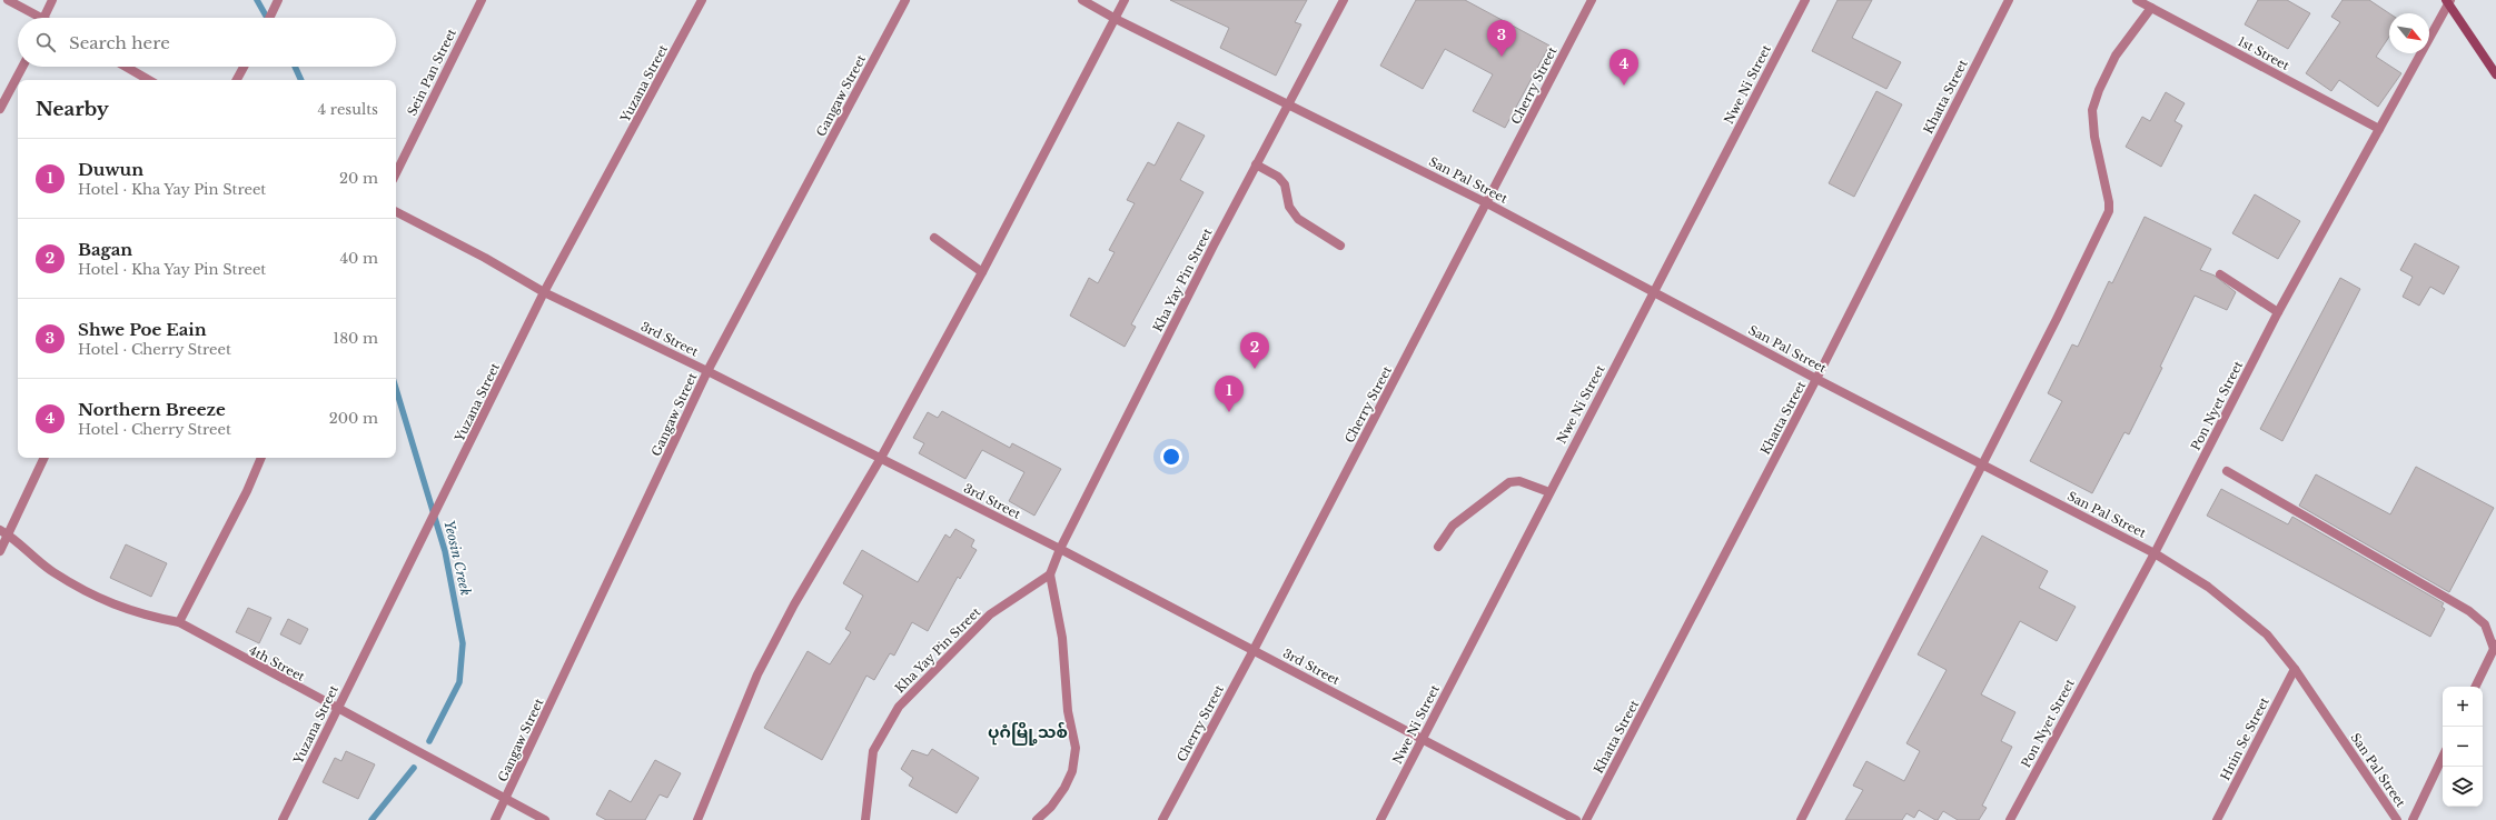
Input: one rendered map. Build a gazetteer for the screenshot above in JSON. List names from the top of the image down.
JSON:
{
  "streets": {
    "street": [
      "1st Street",
      "Sein Pan Street",
      "Yuzana Street",
      "Nwe Ni Street",
      "Cherry Street",
      "Gangaw Street",
      "Khatta Street",
      "San Pal Street",
      "Kha Yay Pin Street",
      "3rd Street",
      "Pon Nyet Street",
      "4th Street",
      "Hnin Se Street"
    ]
  },
  "crossings": [
    ["1st Street", "Pon Nyet Street"],
    ["Yuzana Street", "3rd Street"],
    ["Yuzana Street", "4th Street"],
    ["Nwe Ni Street", "San Pal Street"],
    ["Nwe Ni Street", "3rd Street"],
    ["Cherry Street", "San Pal Street"],
    ["Cherry Street", "3rd Street"],
    ["Gangaw Street", "3rd Street"],
    ["Gangaw Street", "4th Street"],
    ["Khatta Street", "San Pal Street"],
    ["San Pal Street", "Kha Yay Pin Street"],
    ["San Pal Street", "Pon Nyet Street"],
    ["San Pal Street", "Hnin Se Street"],
    ["Kha Yay Pin Street", "3rd Street"]
  ],
  "districts": ["ပုဂံမြို့သစ်"],
  "water": ["Yeosin Creek"],
  "north": "bottom right",
  "page": {
    "search": "Search here",
    "pins": [
      "3",
      "4",
      "2",
      "1"
    ],
    "heading": ["Nearby", "4 results"],
    "list": [
      {
        "mark": "1",
        "name": "Duwun",
        "note": "Hotel · Kha Yay Pin Street",
        "value": "20 m"
      },
      {
        "mark": "2",
        "name": "Bagan",
        "note": "Hotel · Kha Yay Pin Street",
        "value": "40 m"
      },
      {
        "mark": "3",
        "name": "Shwe Poe Eain",
        "note": "Hotel · Cherry Street",
        "value": "180 m"
      },
      {
        "mark": "4",
        "name": "Northern Breeze",
        "note": "Hotel · Cherry Street",
        "value": "200 m"
      }
    ],
    "map_buttons": ["+", "−"]
  }
}
